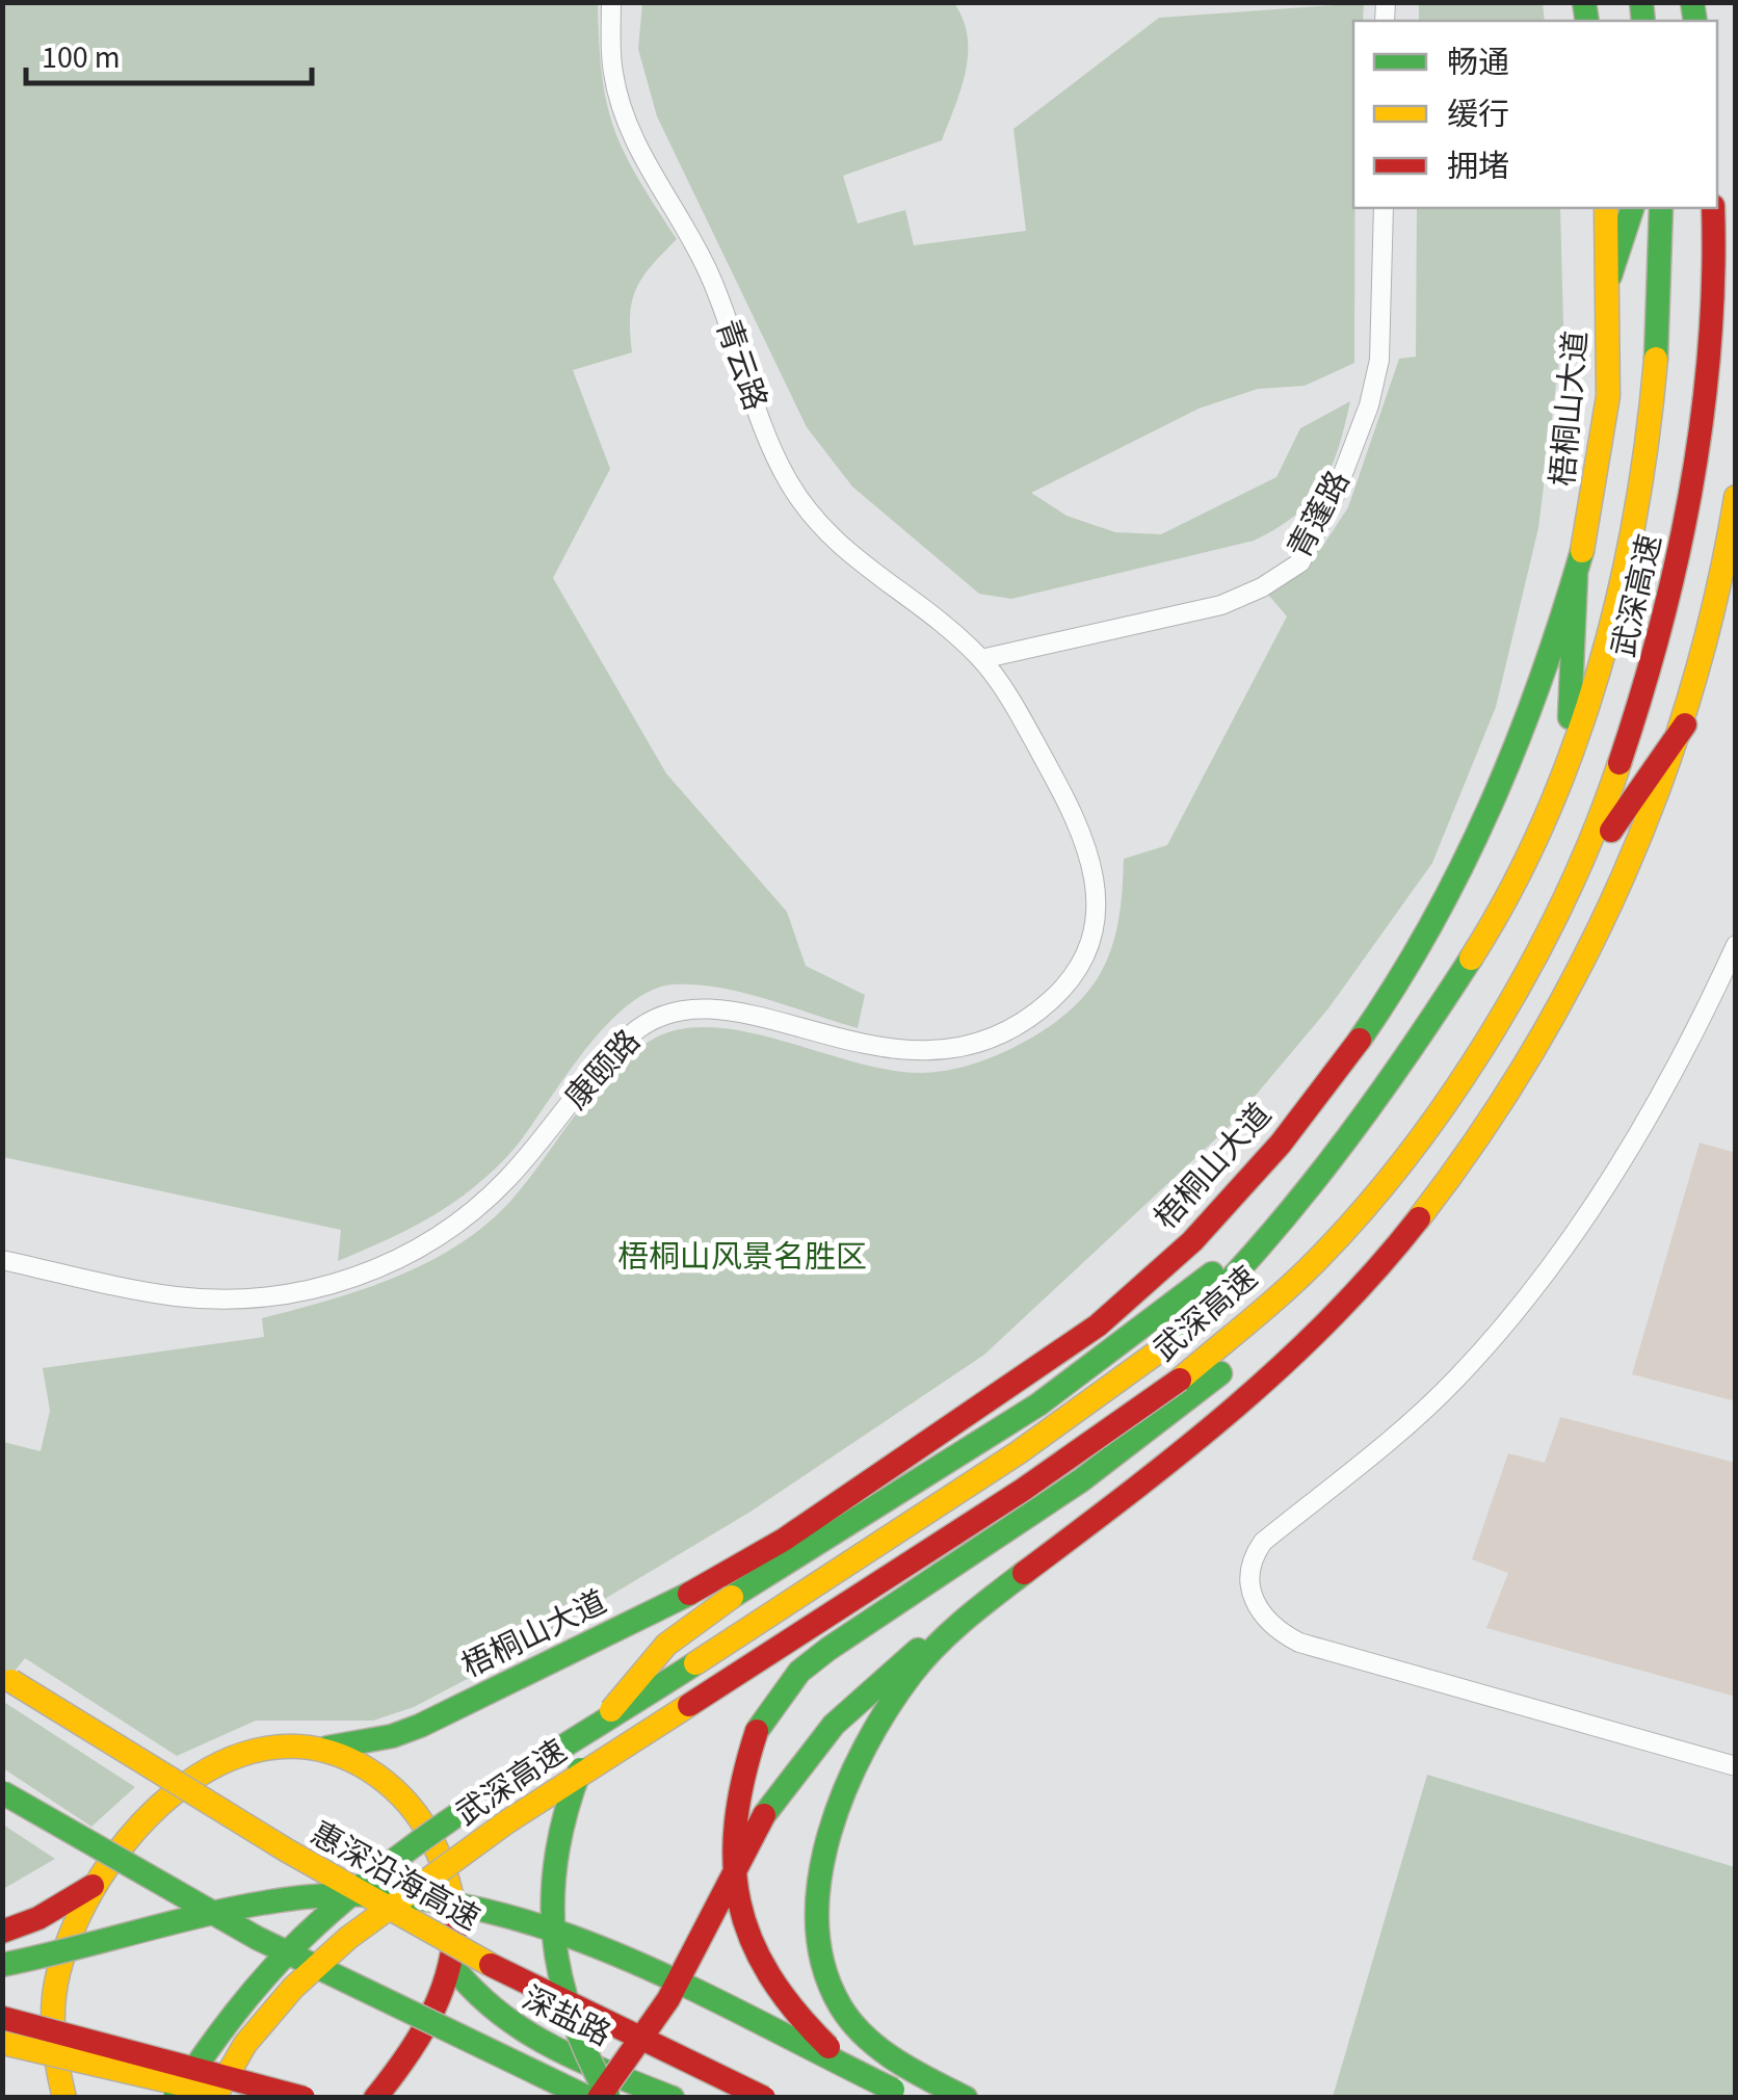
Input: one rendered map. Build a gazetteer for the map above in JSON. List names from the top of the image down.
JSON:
{
  "streets": {
    "main road": [
      "梧桐山大道",
      "武深高速",
      "惠深沿海高速",
      "深盐路"
    ],
    "street": ["青云路", "青蓬路", "康颐路"]
  },
  "crossings": [
    ["青云路", "青蓬路"],
    ["青云路", "康颐路"],
    ["青蓬路", "康颐路"]
  ],
  "parks": ["梧桐山风景名胜区"],
  "legend": ["畅通", "缓行", "拥堵"],
  "scale_bar": "100 m"
}
